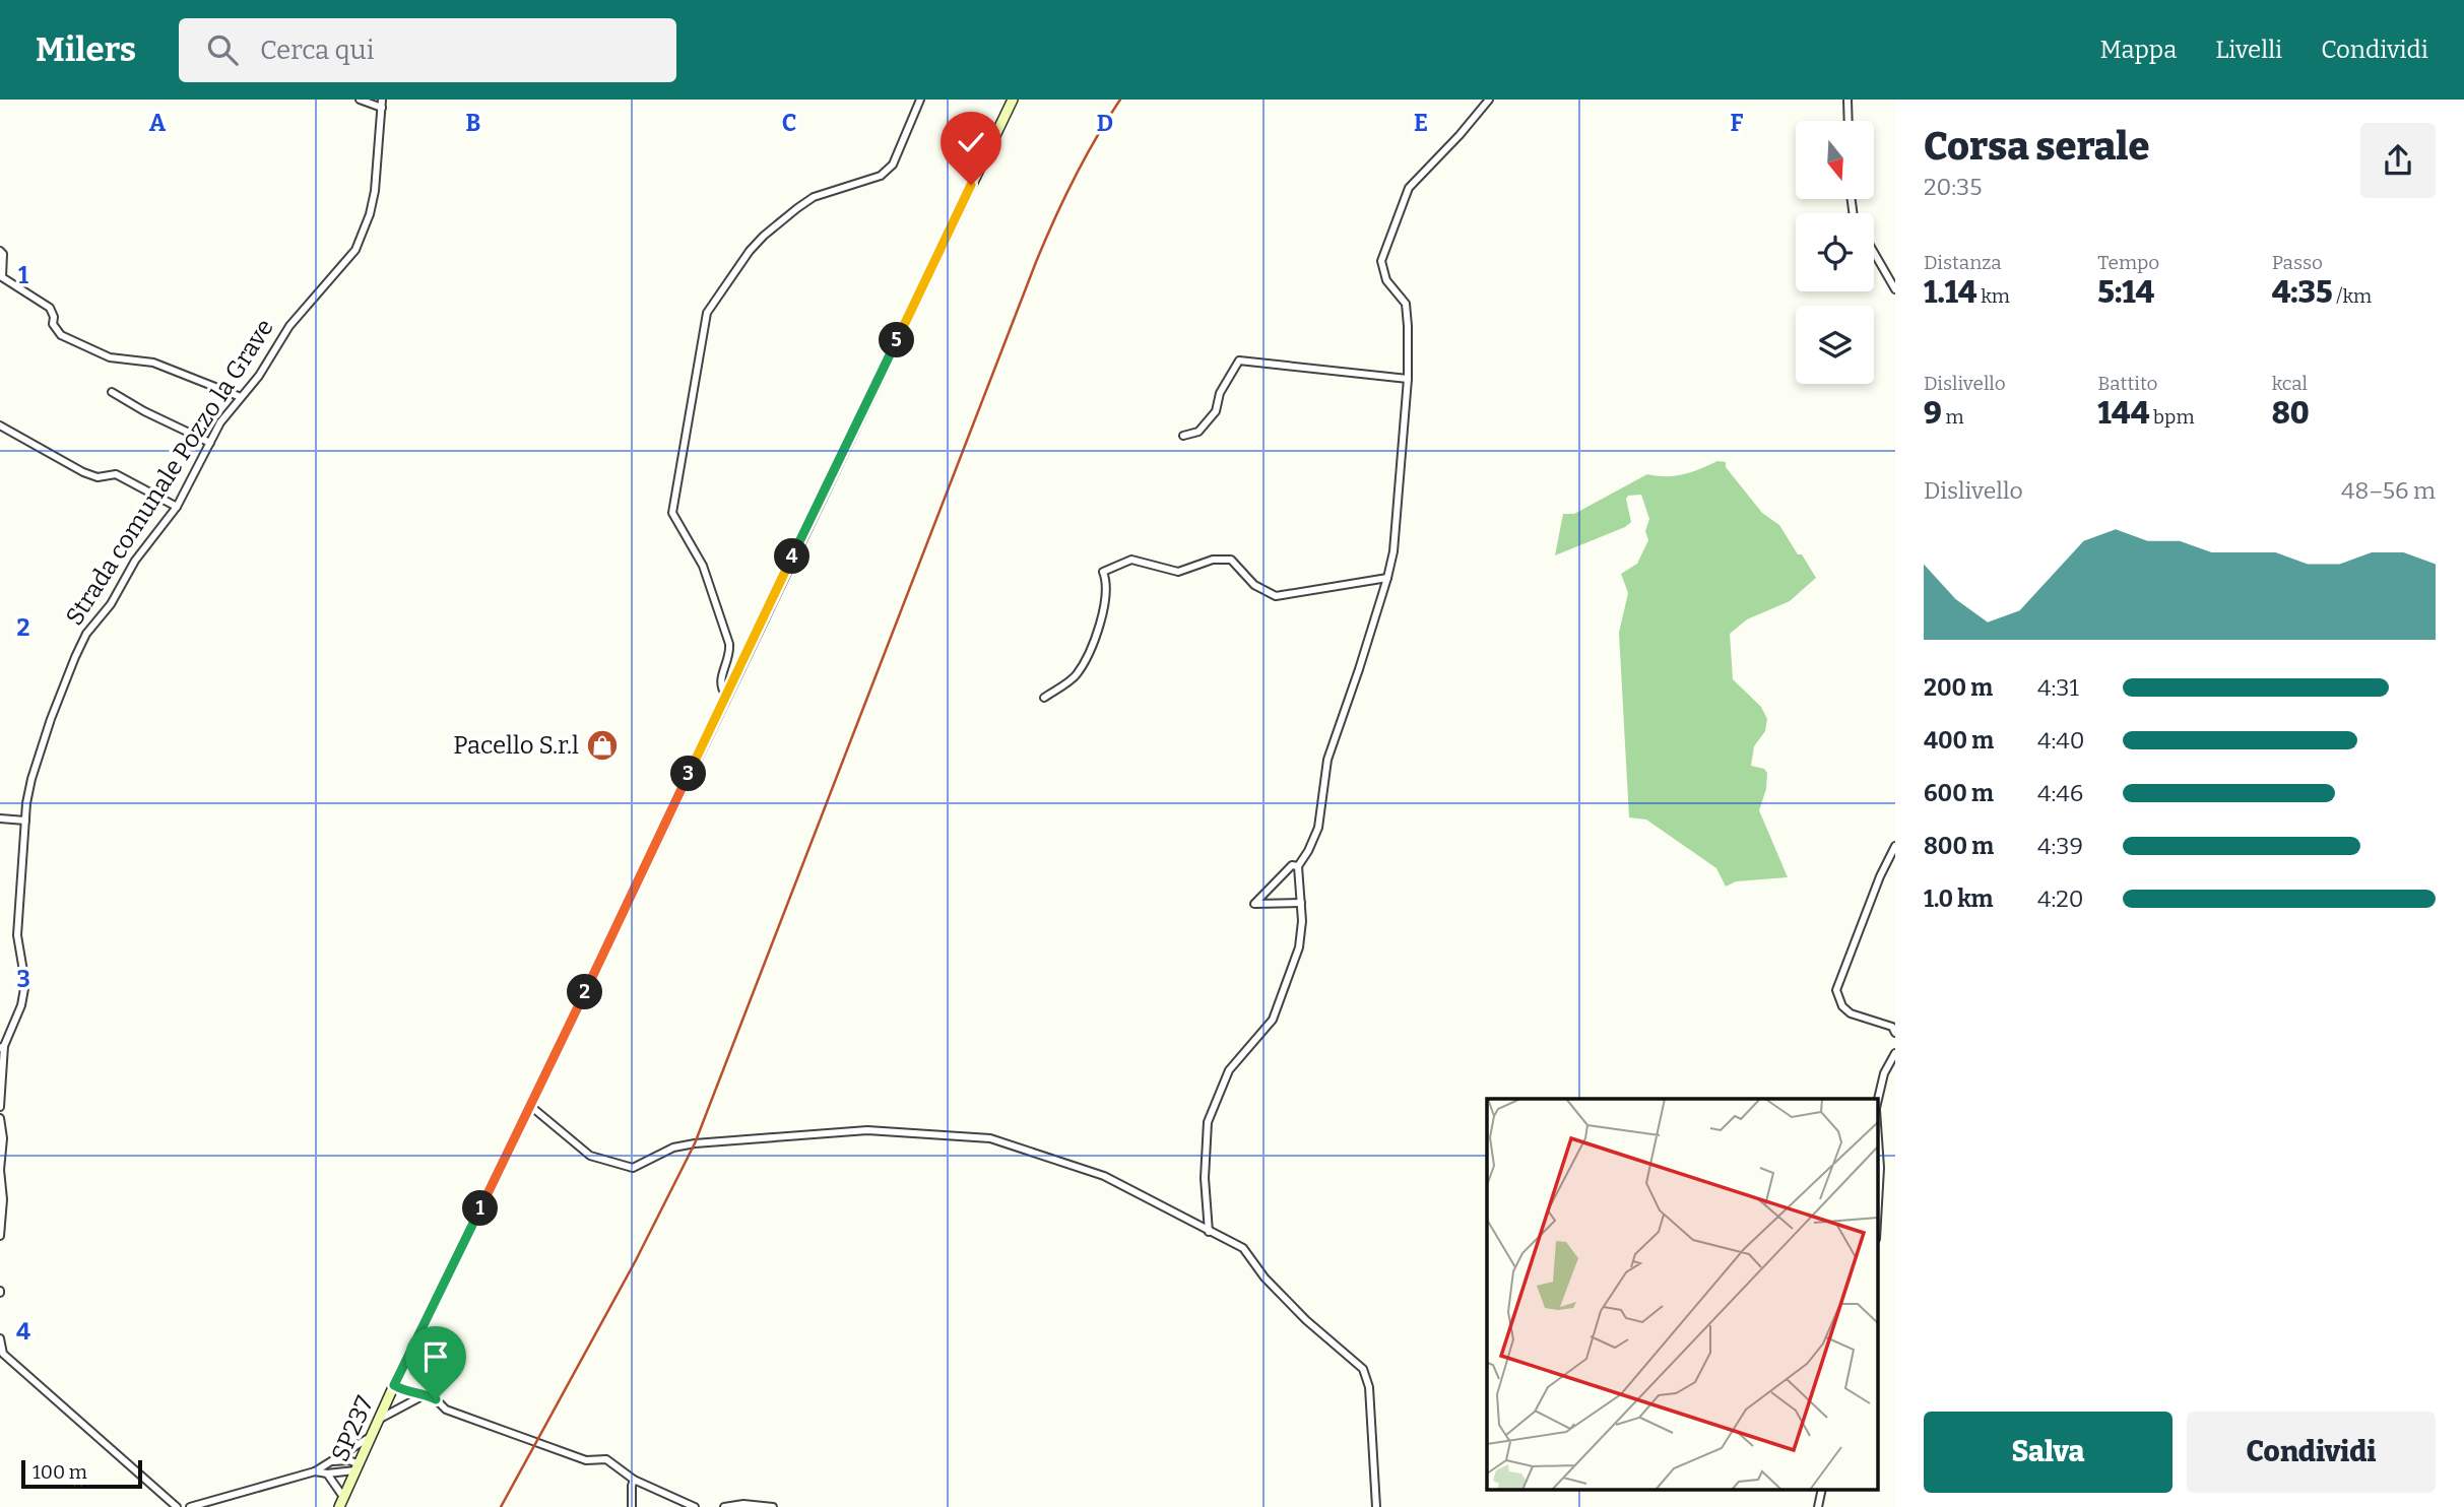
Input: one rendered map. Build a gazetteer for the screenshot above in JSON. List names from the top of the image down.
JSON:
{
  "streets": {
    "main road": ["SP237"],
    "street": ["Strada comunale Pozzo la Grave"]
  },
  "places": {
    "shop": ["Pacello S.r.l"]
  },
  "scale_bar": "100 m",
  "north": "bottom",
  "page": {
    "header": "Milers",
    "search": "Cerca qui",
    "nav": ["Mappa", "Livelli", "Condividi"],
    "heading": ["Corsa serale", "20:35"],
    "stats": [
      ["Distanza", "1.14 km"],
      ["Tempo", "5:14"],
      ["Passo", "4:35 /km"],
      ["Dislivello", "9 m"],
      ["Battito", "144 bpm"],
      ["kcal", "80"]
    ],
    "pins": [
      "5",
      "4",
      "3",
      "2",
      "1"
    ],
    "chart": ["Dislivello", "48–56 m"],
    "list": [
      {
        "name": "200 m",
        "note": "4:31"
      },
      {
        "name": "400 m",
        "note": "4:40"
      },
      {
        "name": "600 m",
        "note": "4:46"
      },
      {
        "name": "800 m",
        "note": "4:39"
      },
      {
        "name": "1.0 km",
        "note": "4:20"
      }
    ],
    "buttons": ["Salva", "Condividi"],
    "scale": "100 m"
  },
  "grid": {
    "columns": [
      "A",
      "B",
      "C",
      "D",
      "E",
      "F"
    ],
    "rows": [
      "1",
      "2",
      "3",
      "4"
    ]
  }
}
